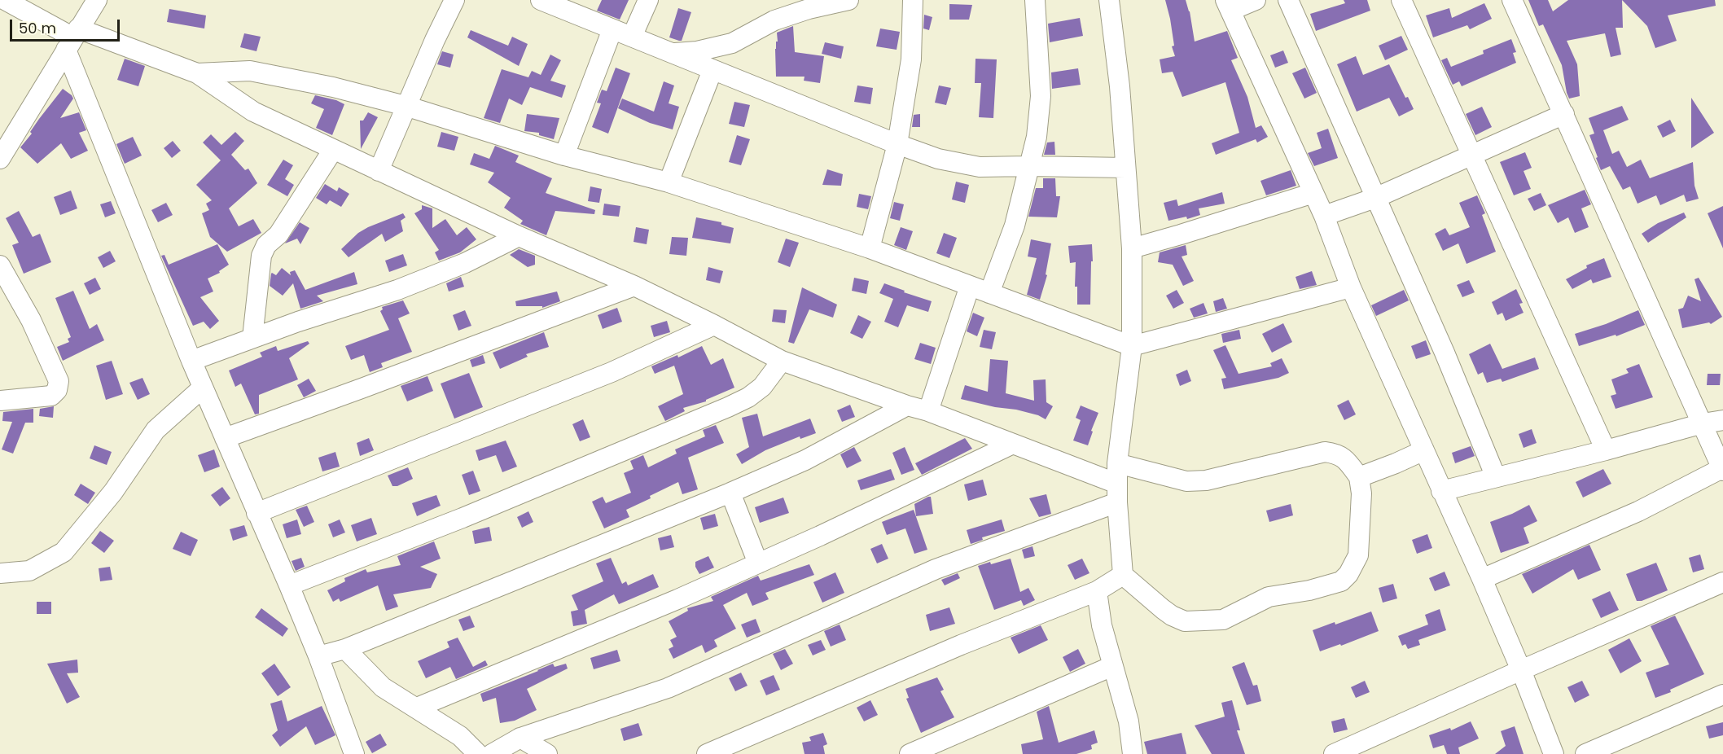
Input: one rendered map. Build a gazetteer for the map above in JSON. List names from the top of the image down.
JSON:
{
  "scale_bar": "50 m"
}
